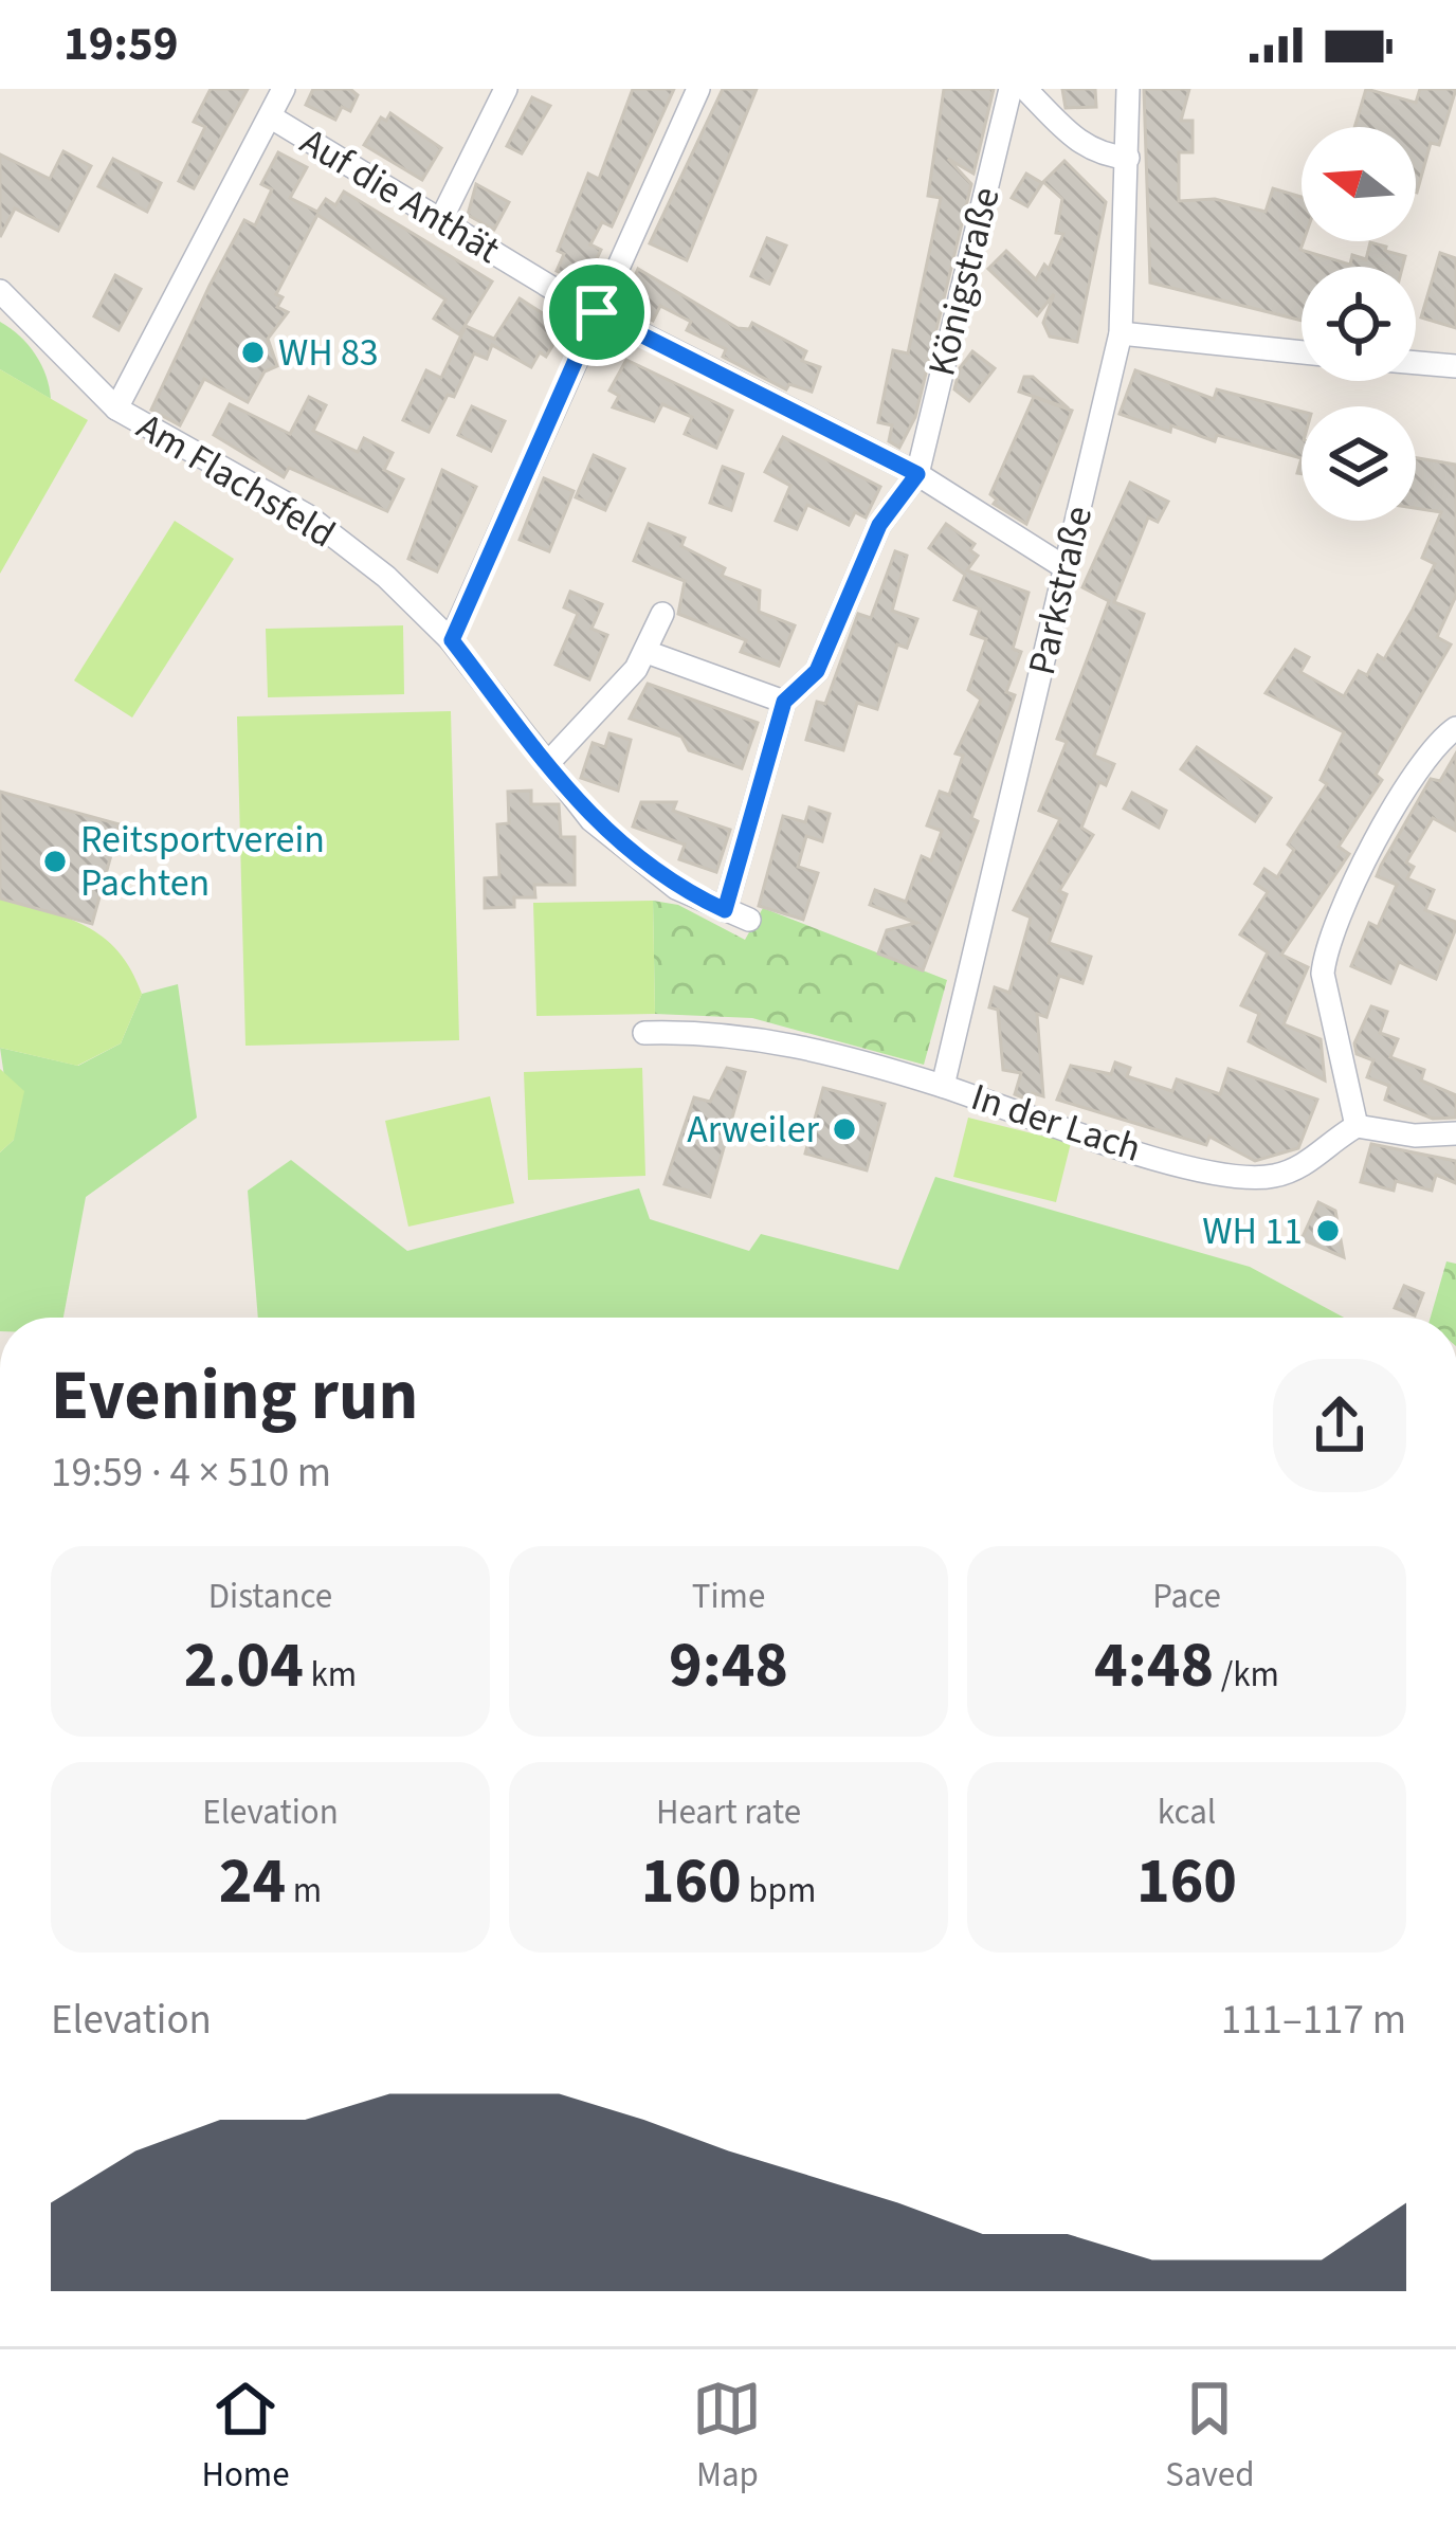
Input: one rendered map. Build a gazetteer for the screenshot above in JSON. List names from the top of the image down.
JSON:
{
  "streets": {
    "street": [
      "Auf die Anthät",
      "Königstraße",
      "Am Flachsfeld",
      "Parkstraße",
      "In der Lach"
    ]
  },
  "crossings": [
    ["Auf die Anthät", "Königstraße"],
    ["Auf die Anthät", "Parkstraße"],
    ["Parkstraße", "In der Lach"]
  ],
  "places": [
    "WH 83",
    "Reitsportverein Pachten",
    "Arweiler",
    "WH 11"
  ],
  "north": "left",
  "page": {
    "status": "19:59",
    "heading": ["Evening run", "19:59 · 4 × 510 m"],
    "stats": [
      ["Distance", "2.04 km"],
      ["Time", "9:48"],
      ["Pace", "4:48 /km"],
      ["Elevation", "24 m"],
      ["Heart rate", "160 bpm"],
      ["kcal", "160"]
    ],
    "chart": ["Elevation", "111–117 m"],
    "tabs": ["Home", "Map", "Saved"]
  }
}
